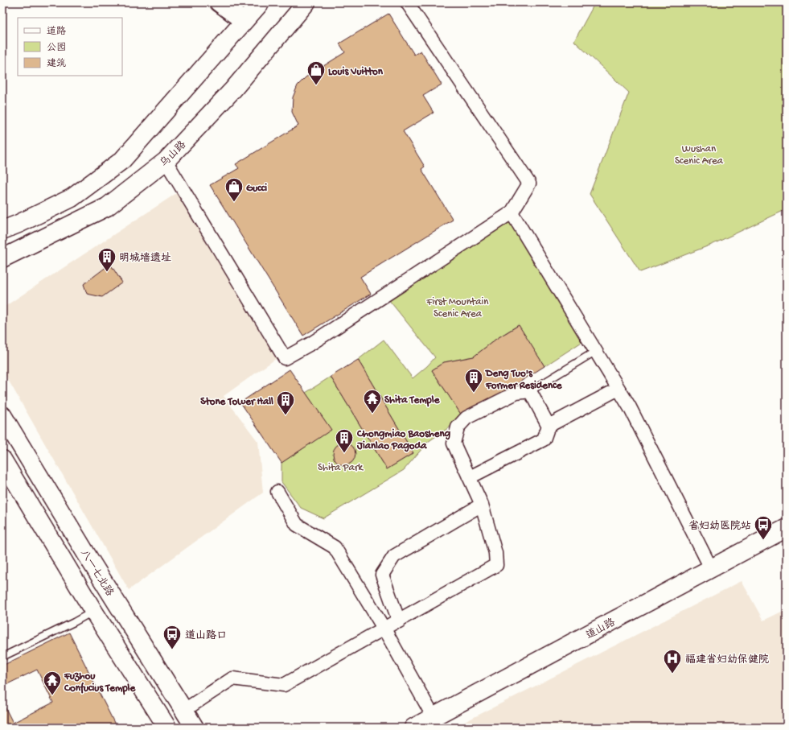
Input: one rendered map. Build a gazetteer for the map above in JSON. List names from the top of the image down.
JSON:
{
  "streets": {
    "main road": ["乌山路", "八一七北路", "道山路"]
  },
  "parks": ["Wushan Scenic Area", "First Mountain Scenic Area", "Shita Park"],
  "places": {
    "shop": ["Louis Vuitton", "Gucci"],
    "building": [
      "明城墙遗址",
      "Deng Tuo's Former Residence",
      "Stone Tower Hall",
      "Chongmiao Baosheng Jianlao Pagoda"
    ],
    "temple": ["Shita Temple", "Fuzhou Confucius Temple"],
    "bus stop": ["省妇幼医院站", "道山路口"],
    "hospital": ["福建省妇幼保健院"]
  },
  "legend": ["道路", "公园", "建筑"]
}
